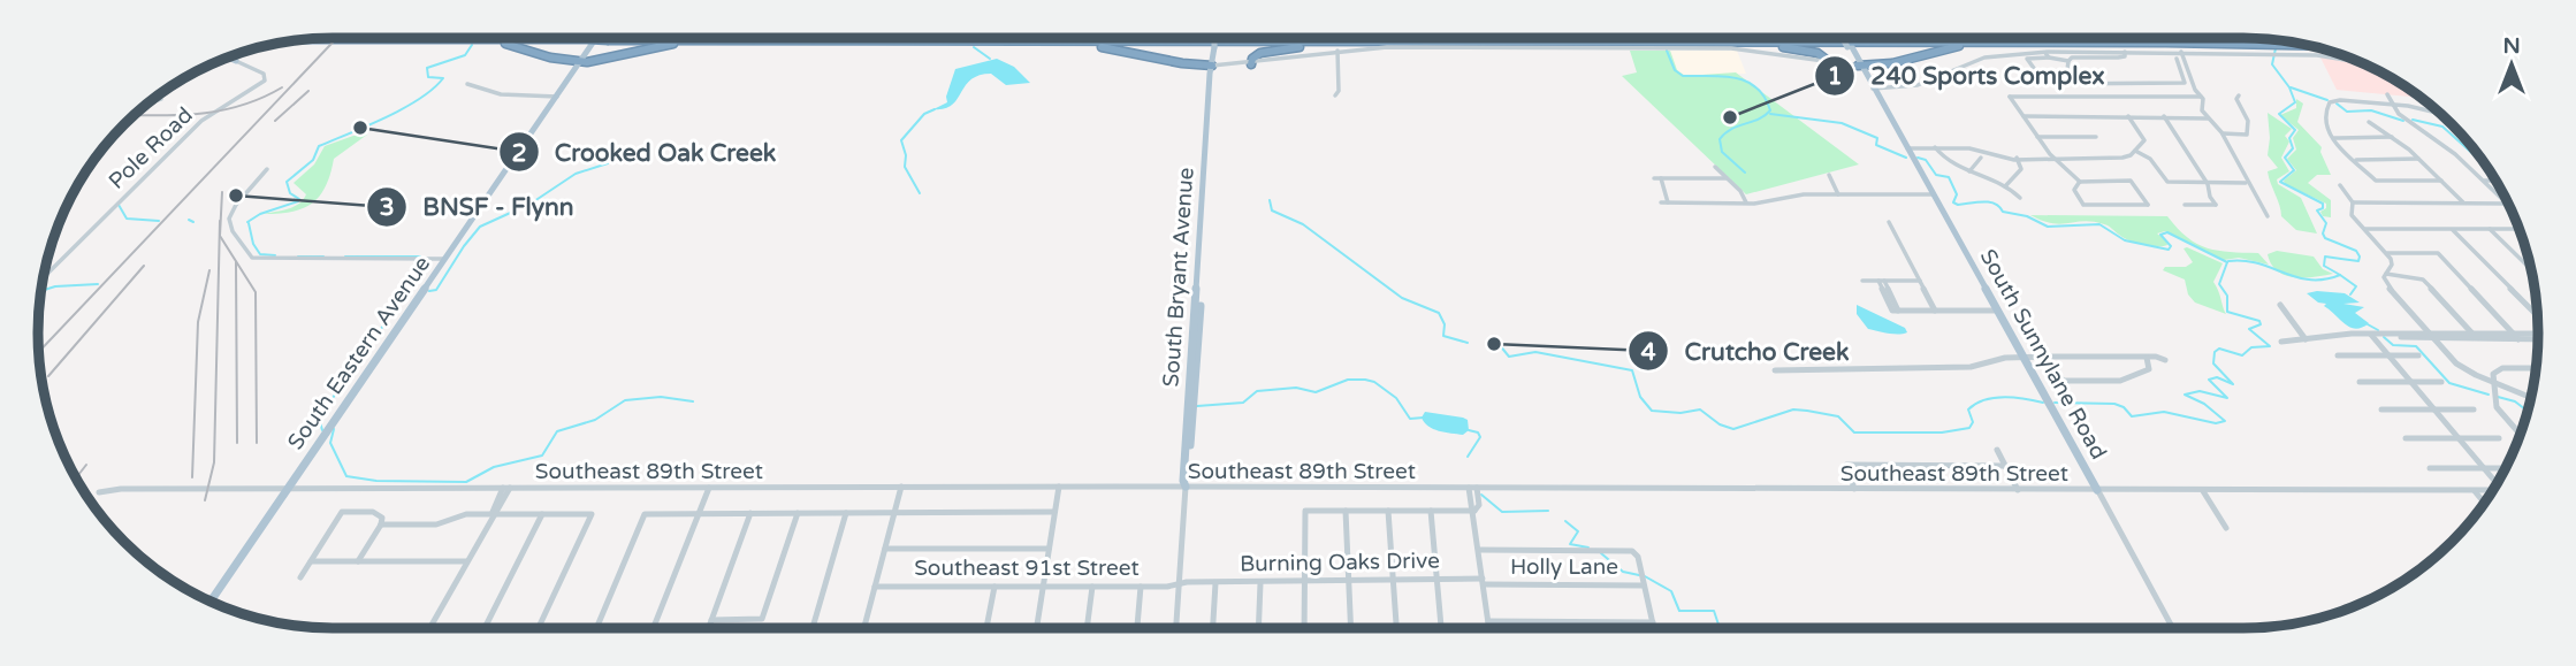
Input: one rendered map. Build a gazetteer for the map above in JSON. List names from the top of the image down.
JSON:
{
  "streets": {
    "main road": ["South Bryant Avenue", "South Eastern Avenue", "South Sunnylane Road"],
    "street": [
      "Pole Road",
      "Southeast 89th Street",
      "Burning Oaks Drive",
      "Holly Lane",
      "Southeast 91st Street"
    ]
  },
  "crossings": [
    ["South Bryant Avenue", "Southeast 89th Street"],
    ["South Bryant Avenue", "Burning Oaks Drive"],
    ["South Bryant Avenue", "Southeast 91st Street"],
    ["South Eastern Avenue", "Southeast 89th Street"],
    ["South Sunnylane Road", "Southeast 89th Street"],
    ["Burning Oaks Drive", "Holly Lane"],
    ["Burning Oaks Drive", "Southeast 91st Street"]
  ],
  "places": [
    "240 Sports Complex",
    "Crooked Oak Creek",
    "BNSF - Flynn",
    "Crutcho Creek"
  ],
  "north": "top"
}
